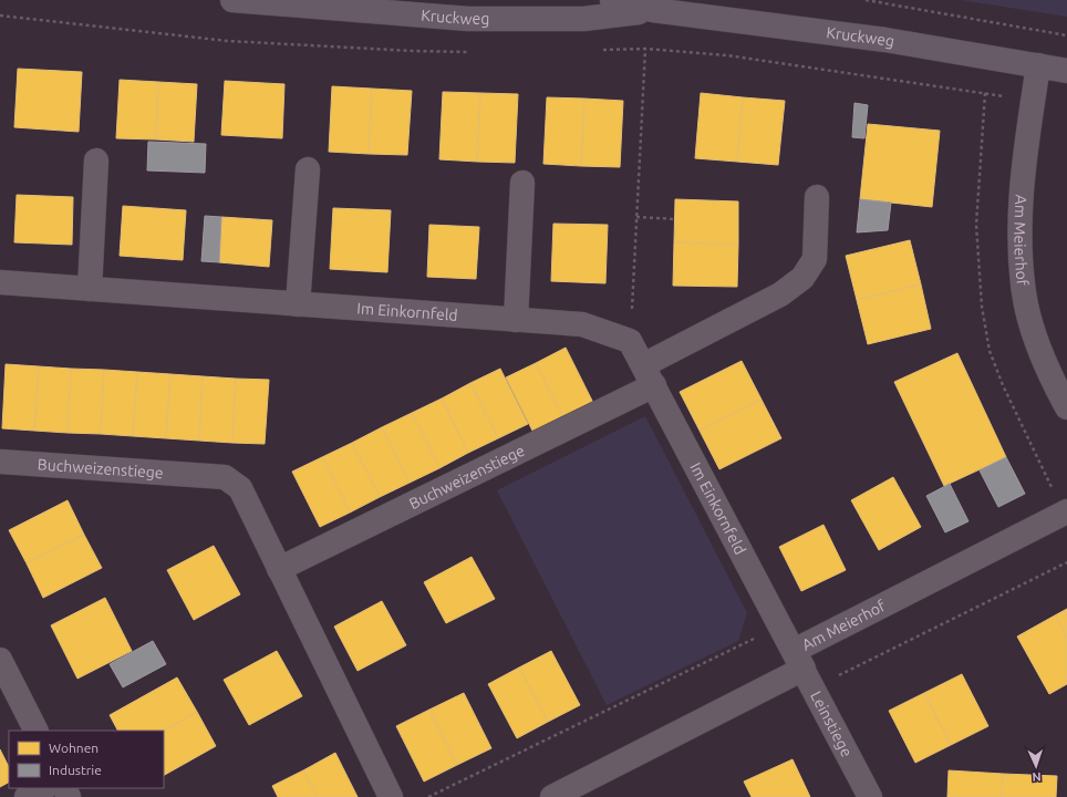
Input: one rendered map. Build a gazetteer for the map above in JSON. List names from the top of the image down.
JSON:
{
  "streets": {
    "street": [
      "Kruckweg",
      "Am Meierhof",
      "Im Einkornfeld",
      "Buchweizenstiege",
      "Leinstiege"
    ]
  },
  "crossings": [
    ["Kruckweg", "Am Meierhof"],
    ["Am Meierhof", "Im Einkornfeld"],
    ["Am Meierhof", "Leinstiege"],
    ["Im Einkornfeld", "Buchweizenstiege"],
    ["Im Einkornfeld", "Leinstiege"]
  ],
  "legend": ["Wohnen", "Industrie"],
  "north": "bottom"
}
